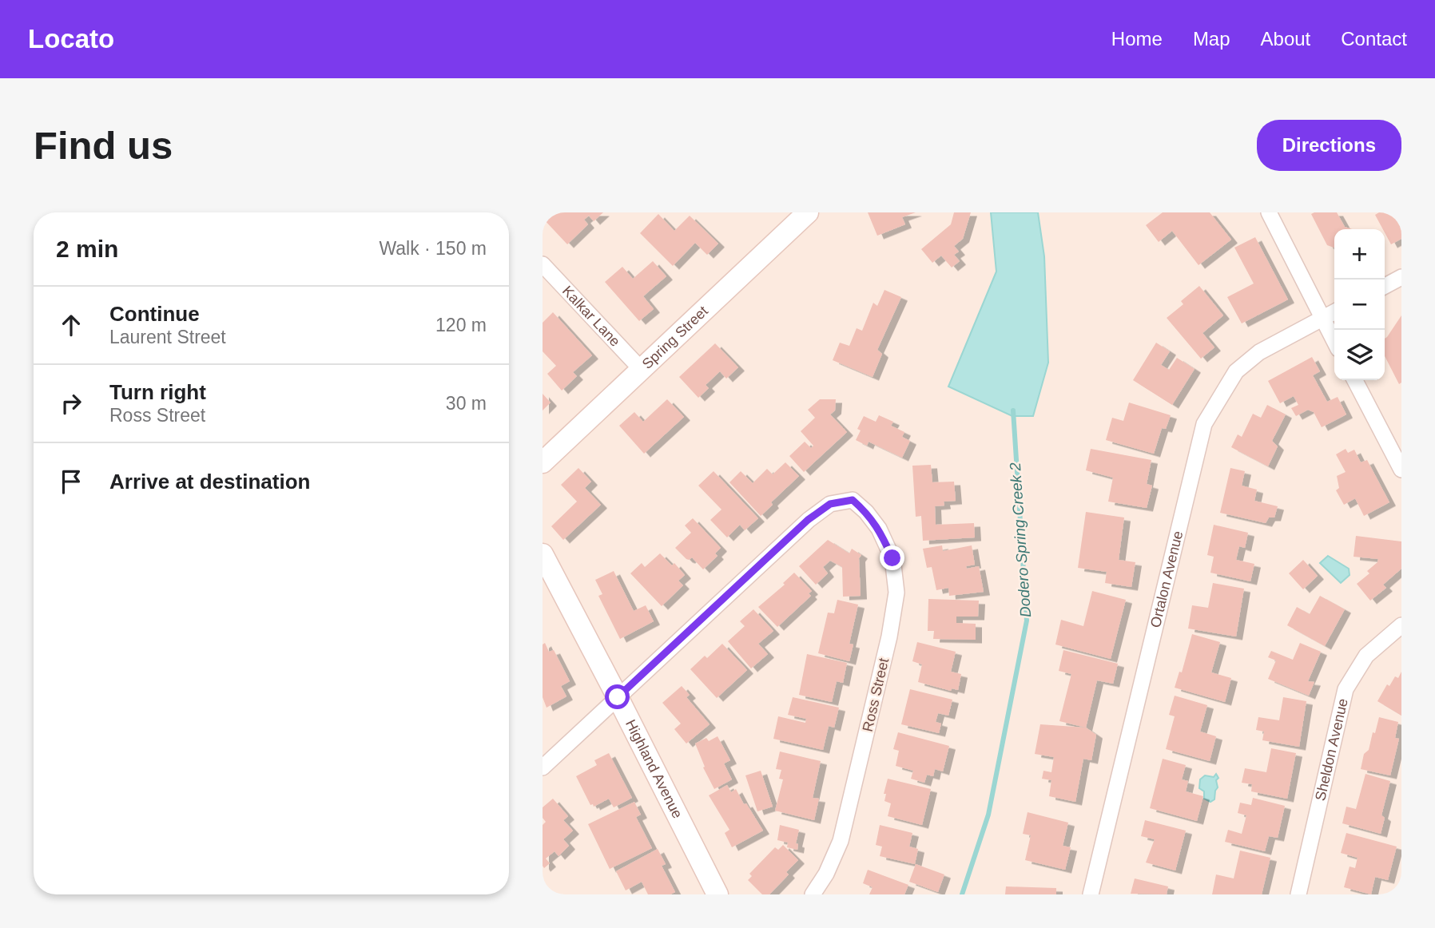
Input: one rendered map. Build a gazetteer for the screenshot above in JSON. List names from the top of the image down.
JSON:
{
  "streets": {
    "street": [
      "Kalkar Lane",
      "Spring Street",
      "Ortalon Avenue",
      "Ross Street",
      "Sheldon Avenue",
      "Highland Avenue"
    ]
  },
  "crossings": [
    ["Kalkar Lane", "Spring Street"],
    ["Ross Street", "Highland Avenue"]
  ],
  "water": ["Dodero Spring Creek 2"],
  "page": {
    "header": "Locato",
    "nav": [
      "Home",
      "Map",
      "About",
      "Contact"
    ],
    "buttons": "Directions",
    "title": "Find us",
    "heading": ["2 min", "Walk · 150 m"],
    "map_buttons": ["+", "−"],
    "list": [
      ["Continue", "Laurent Street", "120 m"],
      ["Turn right", "Ross Street", "30 m"],
      "Arrive at destination"
    ]
  }
}
